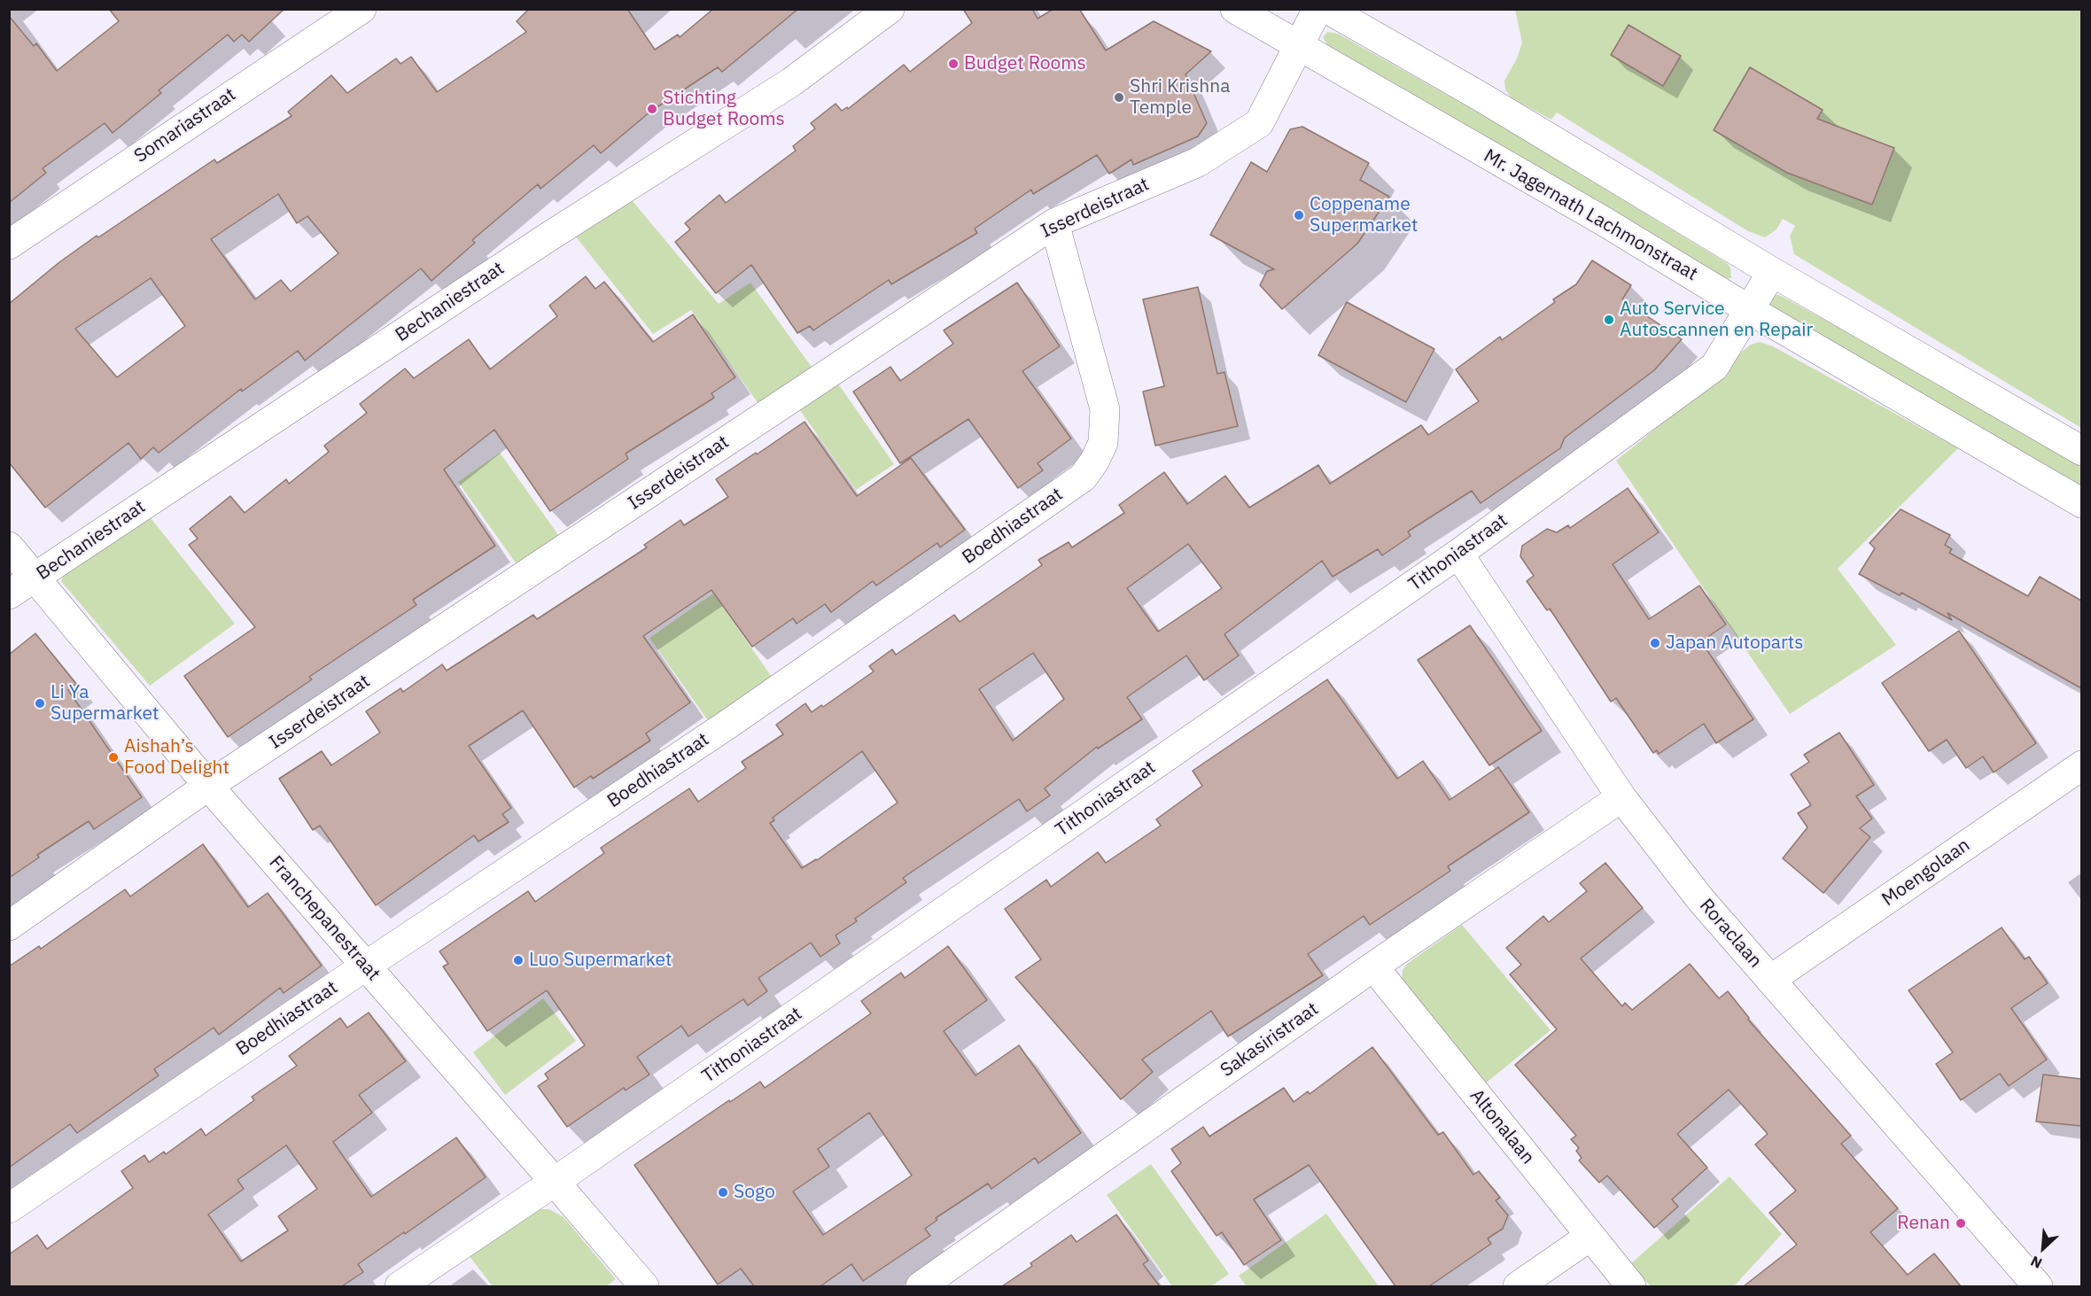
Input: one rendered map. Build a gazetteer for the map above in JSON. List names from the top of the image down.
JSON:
{
  "streets": {
    "street": [
      "Somariastraat",
      "Isserdeistraat",
      "Mr. Jagernath Lachmonstraat",
      "Bechaniestraat",
      "Boedhiastraat",
      "Tithoniastraat",
      "Moengolaan",
      "Franchepanestraat",
      "Roraclaan",
      "Sakasiristraat",
      "Altonalaan"
    ]
  },
  "crossings": [
    ["Isserdeistraat", "Mr. Jagernath Lachmonstraat"],
    ["Isserdeistraat", "Boedhiastraat"],
    ["Isserdeistraat", "Franchepanestraat"],
    ["Mr. Jagernath Lachmonstraat", "Tithoniastraat"],
    ["Bechaniestraat", "Franchepanestraat"],
    ["Boedhiastraat", "Franchepanestraat"],
    ["Tithoniastraat", "Franchepanestraat"],
    ["Tithoniastraat", "Roraclaan"],
    ["Moengolaan", "Roraclaan"],
    ["Roraclaan", "Sakasiristraat"],
    ["Sakasiristraat", "Altonalaan"]
  ],
  "places": [
    "Budget Rooms",
    "Shri Krishna Temple",
    "Stichting Budget Rooms",
    "Coppename Supermarket",
    "Auto Service Autoscannen en Repair",
    "Japan Autoparts",
    "Li Ya Supermarket",
    "Aishah’s Food Delight",
    "Luo Supermarket",
    "Sogo",
    "Renan"
  ],
  "north": "bottom left"
}
